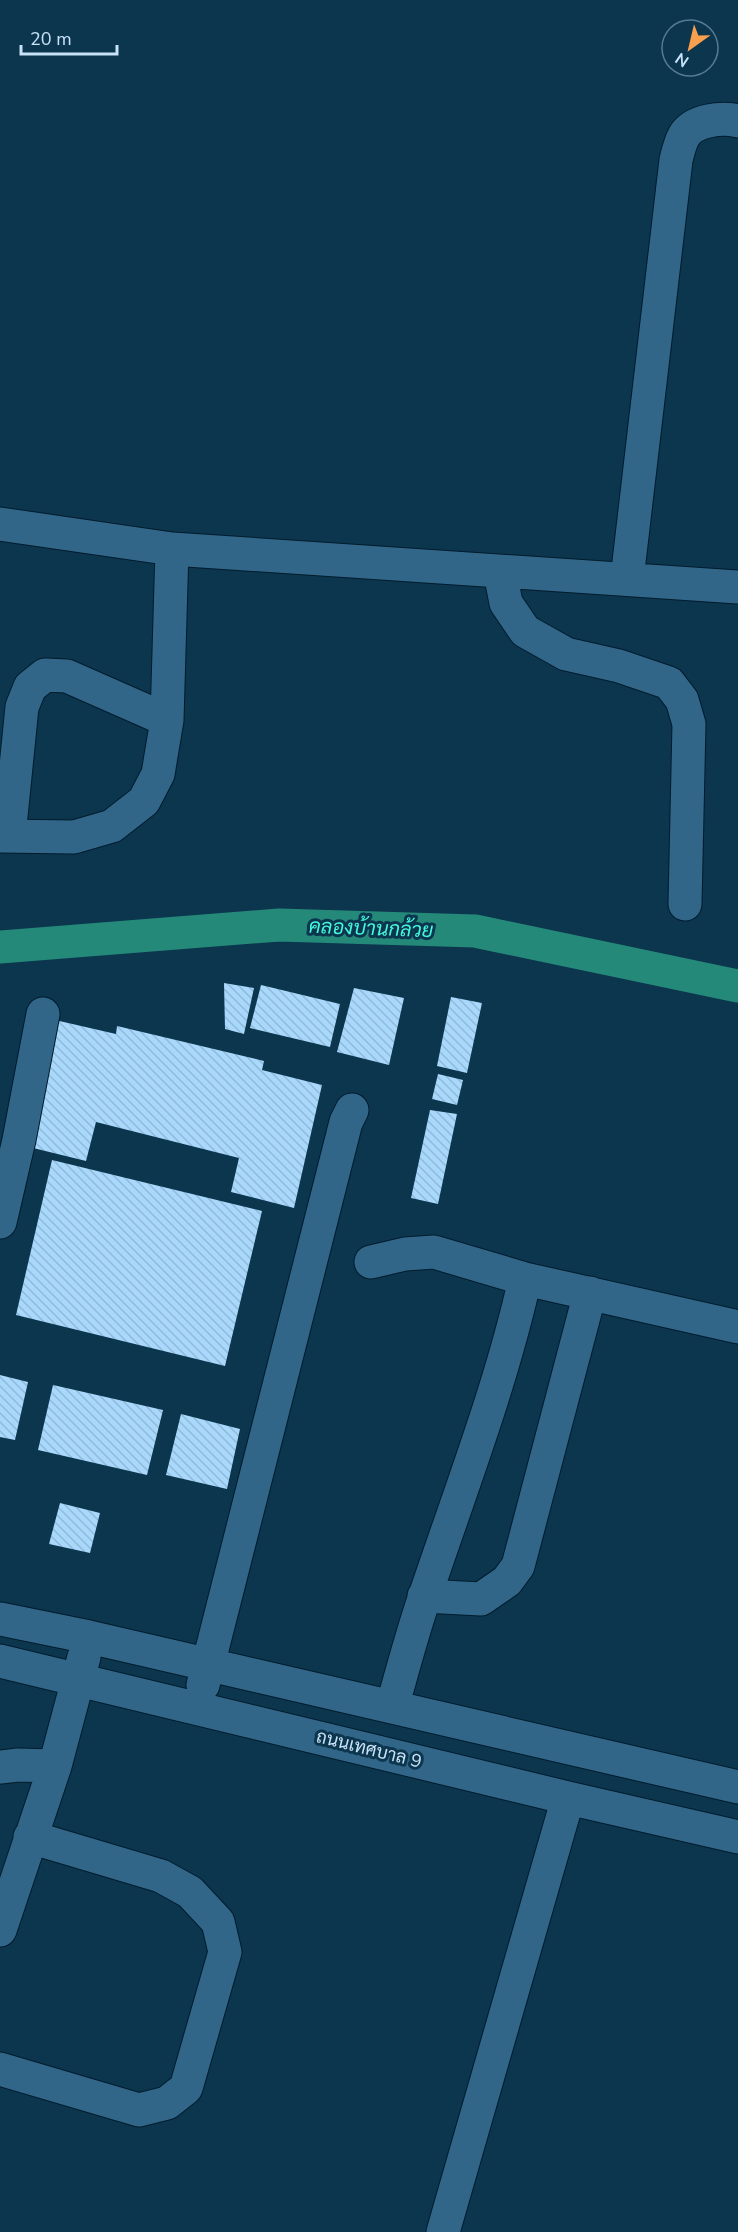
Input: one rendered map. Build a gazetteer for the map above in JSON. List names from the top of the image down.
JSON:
{
  "streets": {
    "street": ["ถนนเทศบาล 9"]
  },
  "water": ["คลองบ้านกล้วย"],
  "scale_bar": "20 m",
  "north": "bottom left"
}
